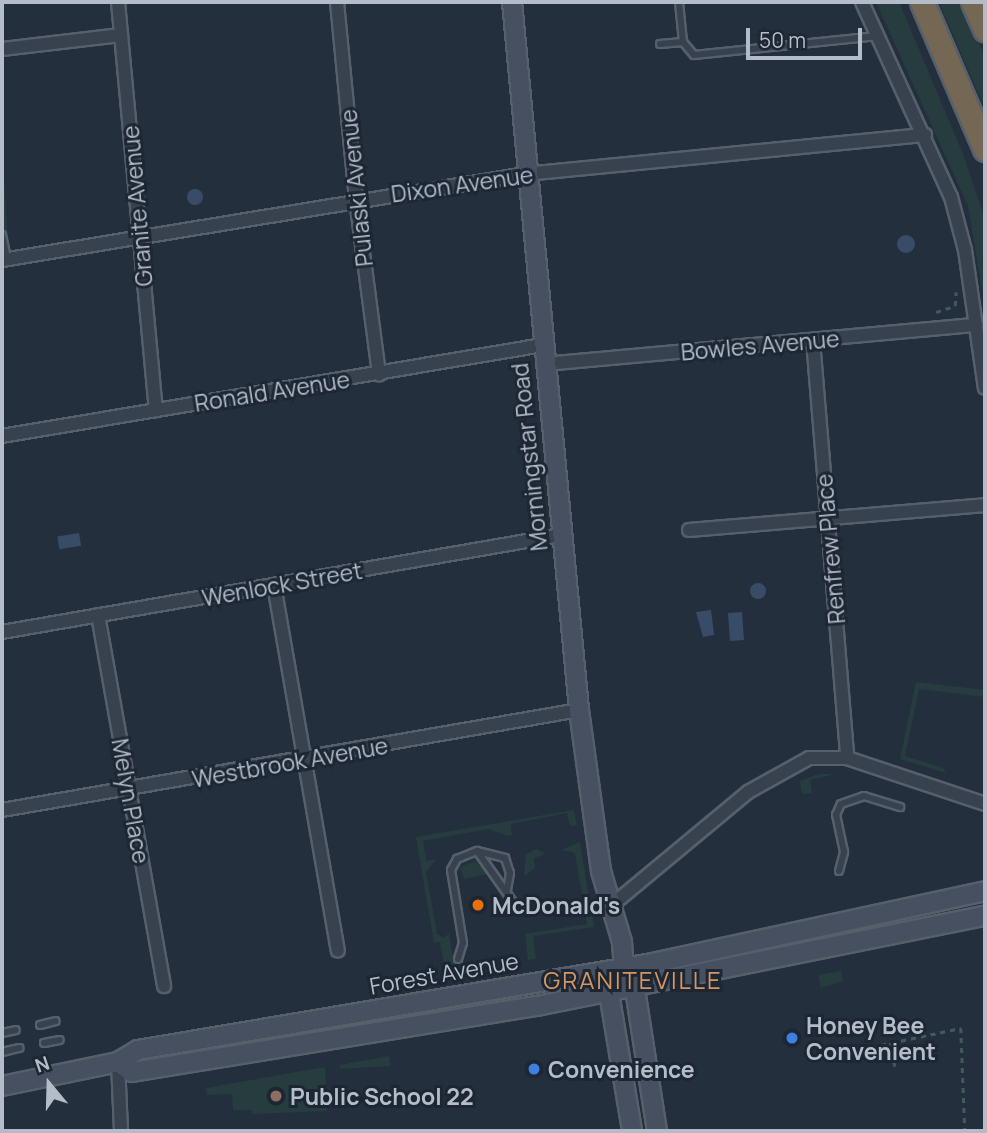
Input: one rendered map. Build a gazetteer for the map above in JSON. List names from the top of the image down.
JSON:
{
  "streets": {
    "main road": ["Morningstar Road", "Forest Avenue"],
    "street": [
      "Dixon Avenue",
      "Pulaski Avenue",
      "Granite Avenue",
      "Bowles Avenue",
      "Ronald Avenue",
      "Renfrew Place",
      "Wenlock Street",
      "Westbrook Avenue",
      "Melyn Place"
    ]
  },
  "crossings": [
    ["Dixon Avenue", "Pulaski Avenue"],
    ["Dixon Avenue", "Granite Avenue"],
    ["Dixon Avenue", "Morningstar Road"],
    ["Pulaski Avenue", "Ronald Avenue"],
    ["Granite Avenue", "Ronald Avenue"],
    ["Bowles Avenue", "Morningstar Road"],
    ["Bowles Avenue", "Renfrew Place"],
    ["Ronald Avenue", "Morningstar Road"],
    ["Morningstar Road", "Wenlock Street"],
    ["Morningstar Road", "Westbrook Avenue"],
    ["Morningstar Road", "Forest Avenue"],
    ["Wenlock Street", "Melyn Place"],
    ["Westbrook Avenue", "Melyn Place"]
  ],
  "districts": ["GRANITEVILLE"],
  "places": [
    "McDonald's",
    "Honey Bee Convenient",
    "Convenience",
    "Public School 22"
  ],
  "scale_bar": "50 m",
  "north": "top"
}
